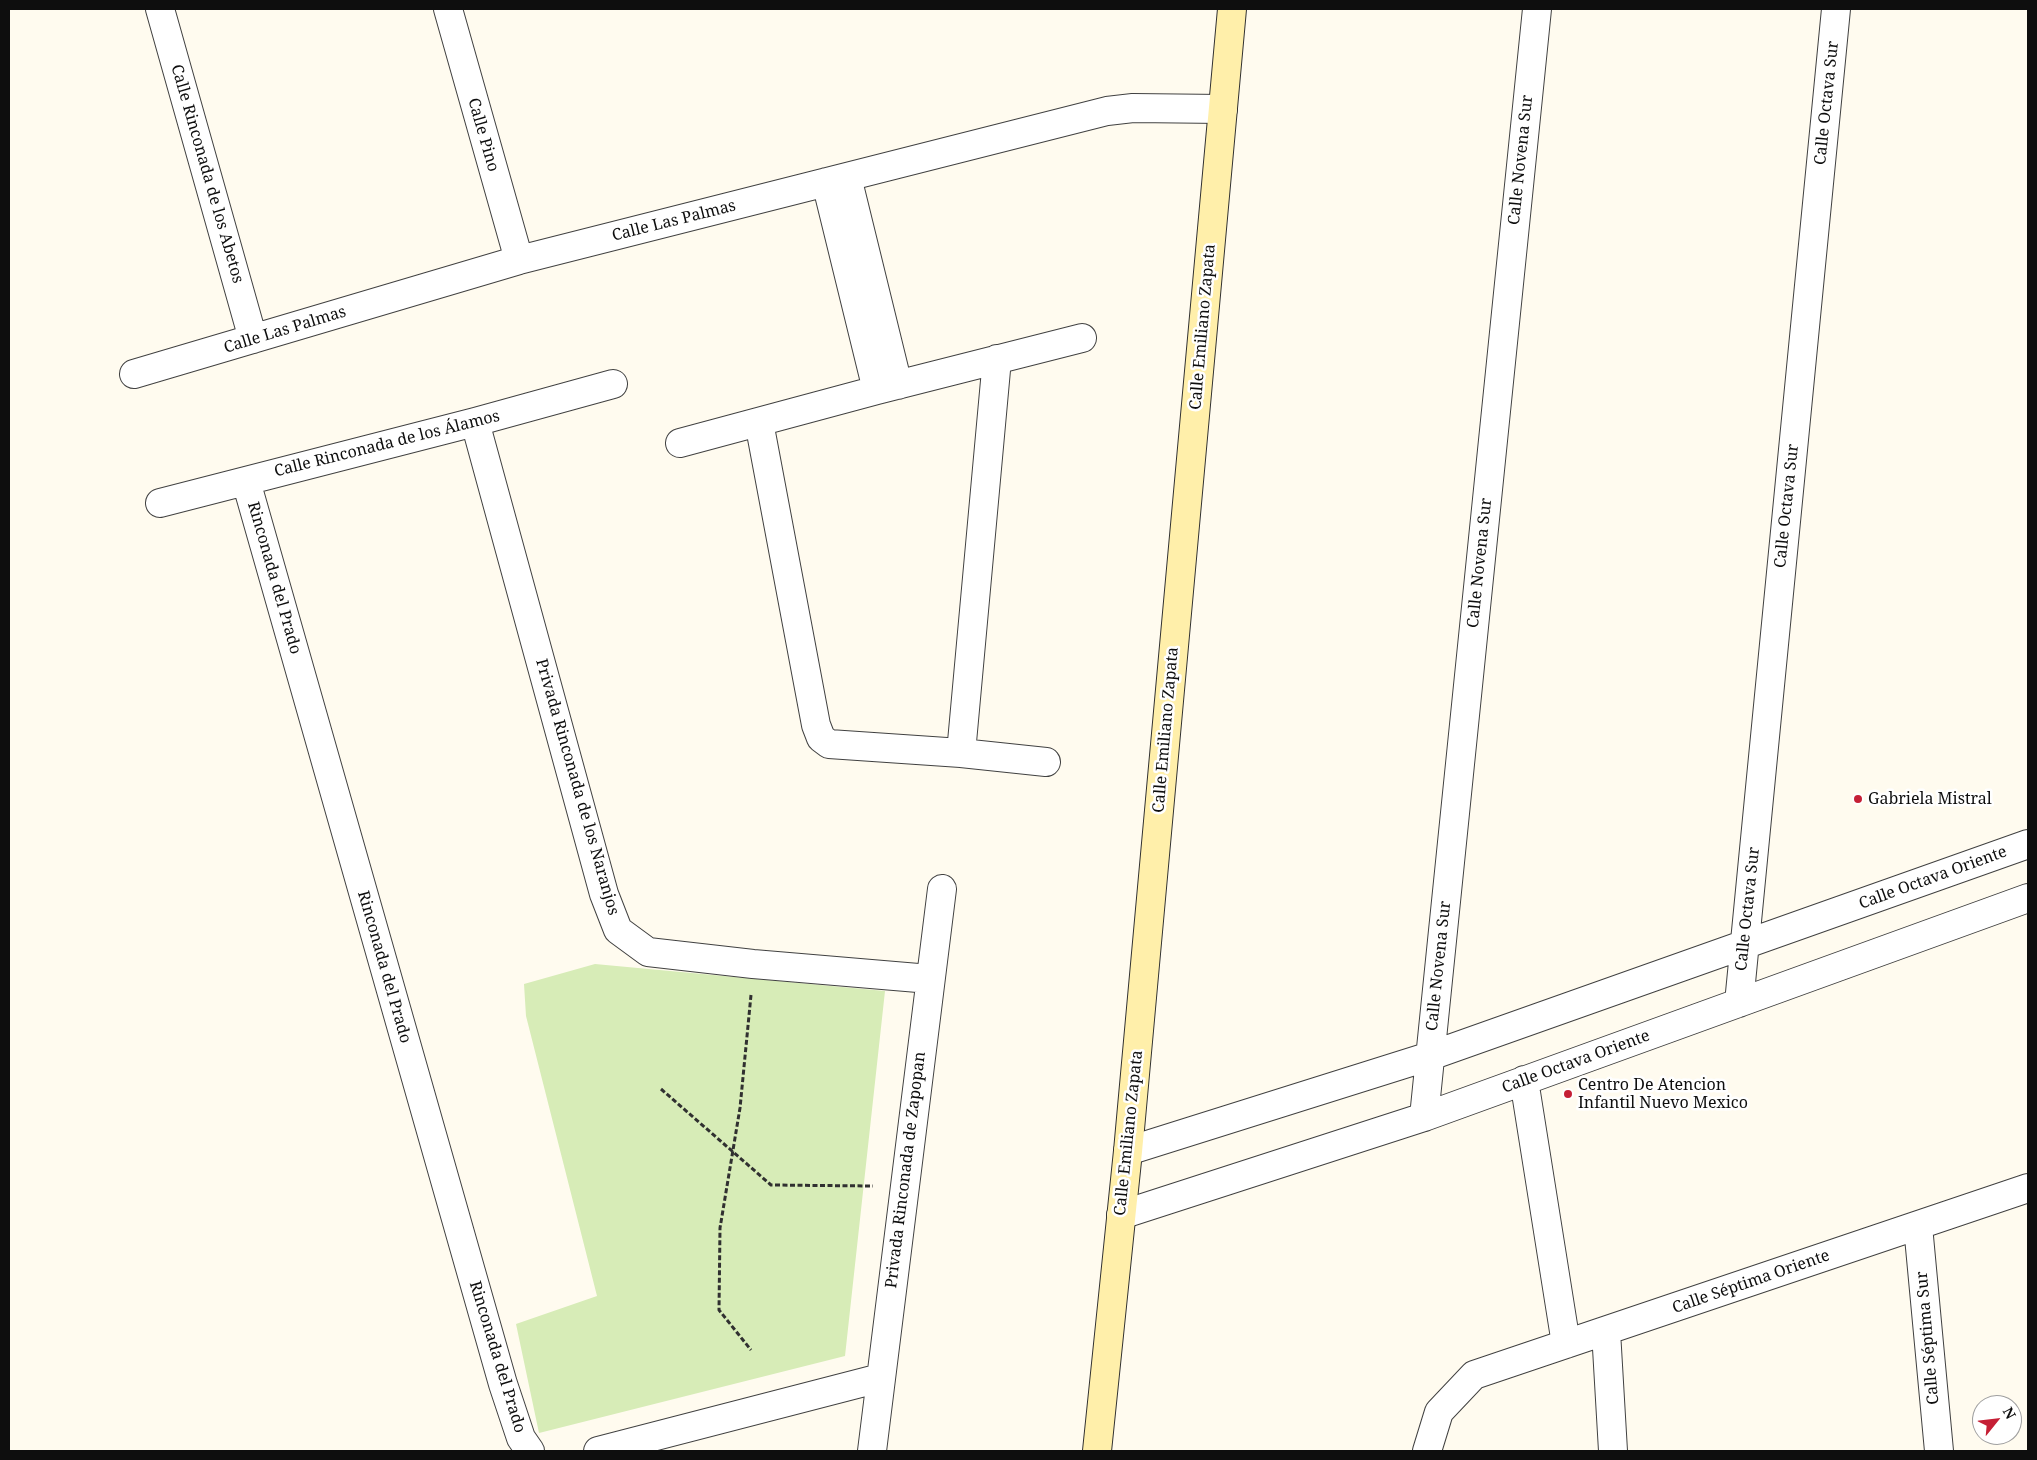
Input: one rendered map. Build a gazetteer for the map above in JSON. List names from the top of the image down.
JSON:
{
  "streets": {
    "street": [
      "Calle Octava Sur",
      "Calle Pino",
      "Calle Novena Sur",
      "Calle Rinconada de los Abetos",
      "Calle Las Palmas",
      "Calle Emiliano Zapata",
      "Calle Rinconada de los Álamos",
      "Rinconada del Prado",
      "Privada Rinconada de los Naranjos",
      "Calle Octava Oriente",
      "Privada Rinconada de Zapopan",
      "Calle Séptima Oriente",
      "Calle Séptima Sur"
    ]
  },
  "crossings": [
    ["Calle Octava Sur", "Calle Octava Oriente"],
    ["Calle Pino", "Calle Las Palmas"],
    ["Calle Novena Sur", "Calle Octava Oriente"],
    ["Calle Rinconada de los Abetos", "Calle Las Palmas"],
    ["Calle Las Palmas", "Calle Emiliano Zapata"],
    ["Calle Emiliano Zapata", "Calle Octava Oriente"],
    ["Calle Rinconada de los Álamos", "Rinconada del Prado"],
    ["Calle Rinconada de los Álamos", "Privada Rinconada de los Naranjos"],
    ["Privada Rinconada de los Naranjos", "Privada Rinconada de Zapopan"],
    ["Calle Séptima Oriente", "Calle Séptima Sur"]
  ],
  "places": ["Gabriela Mistral", "Centro De Atencion Infantil Nuevo Mexico"],
  "north": "top right"
}
